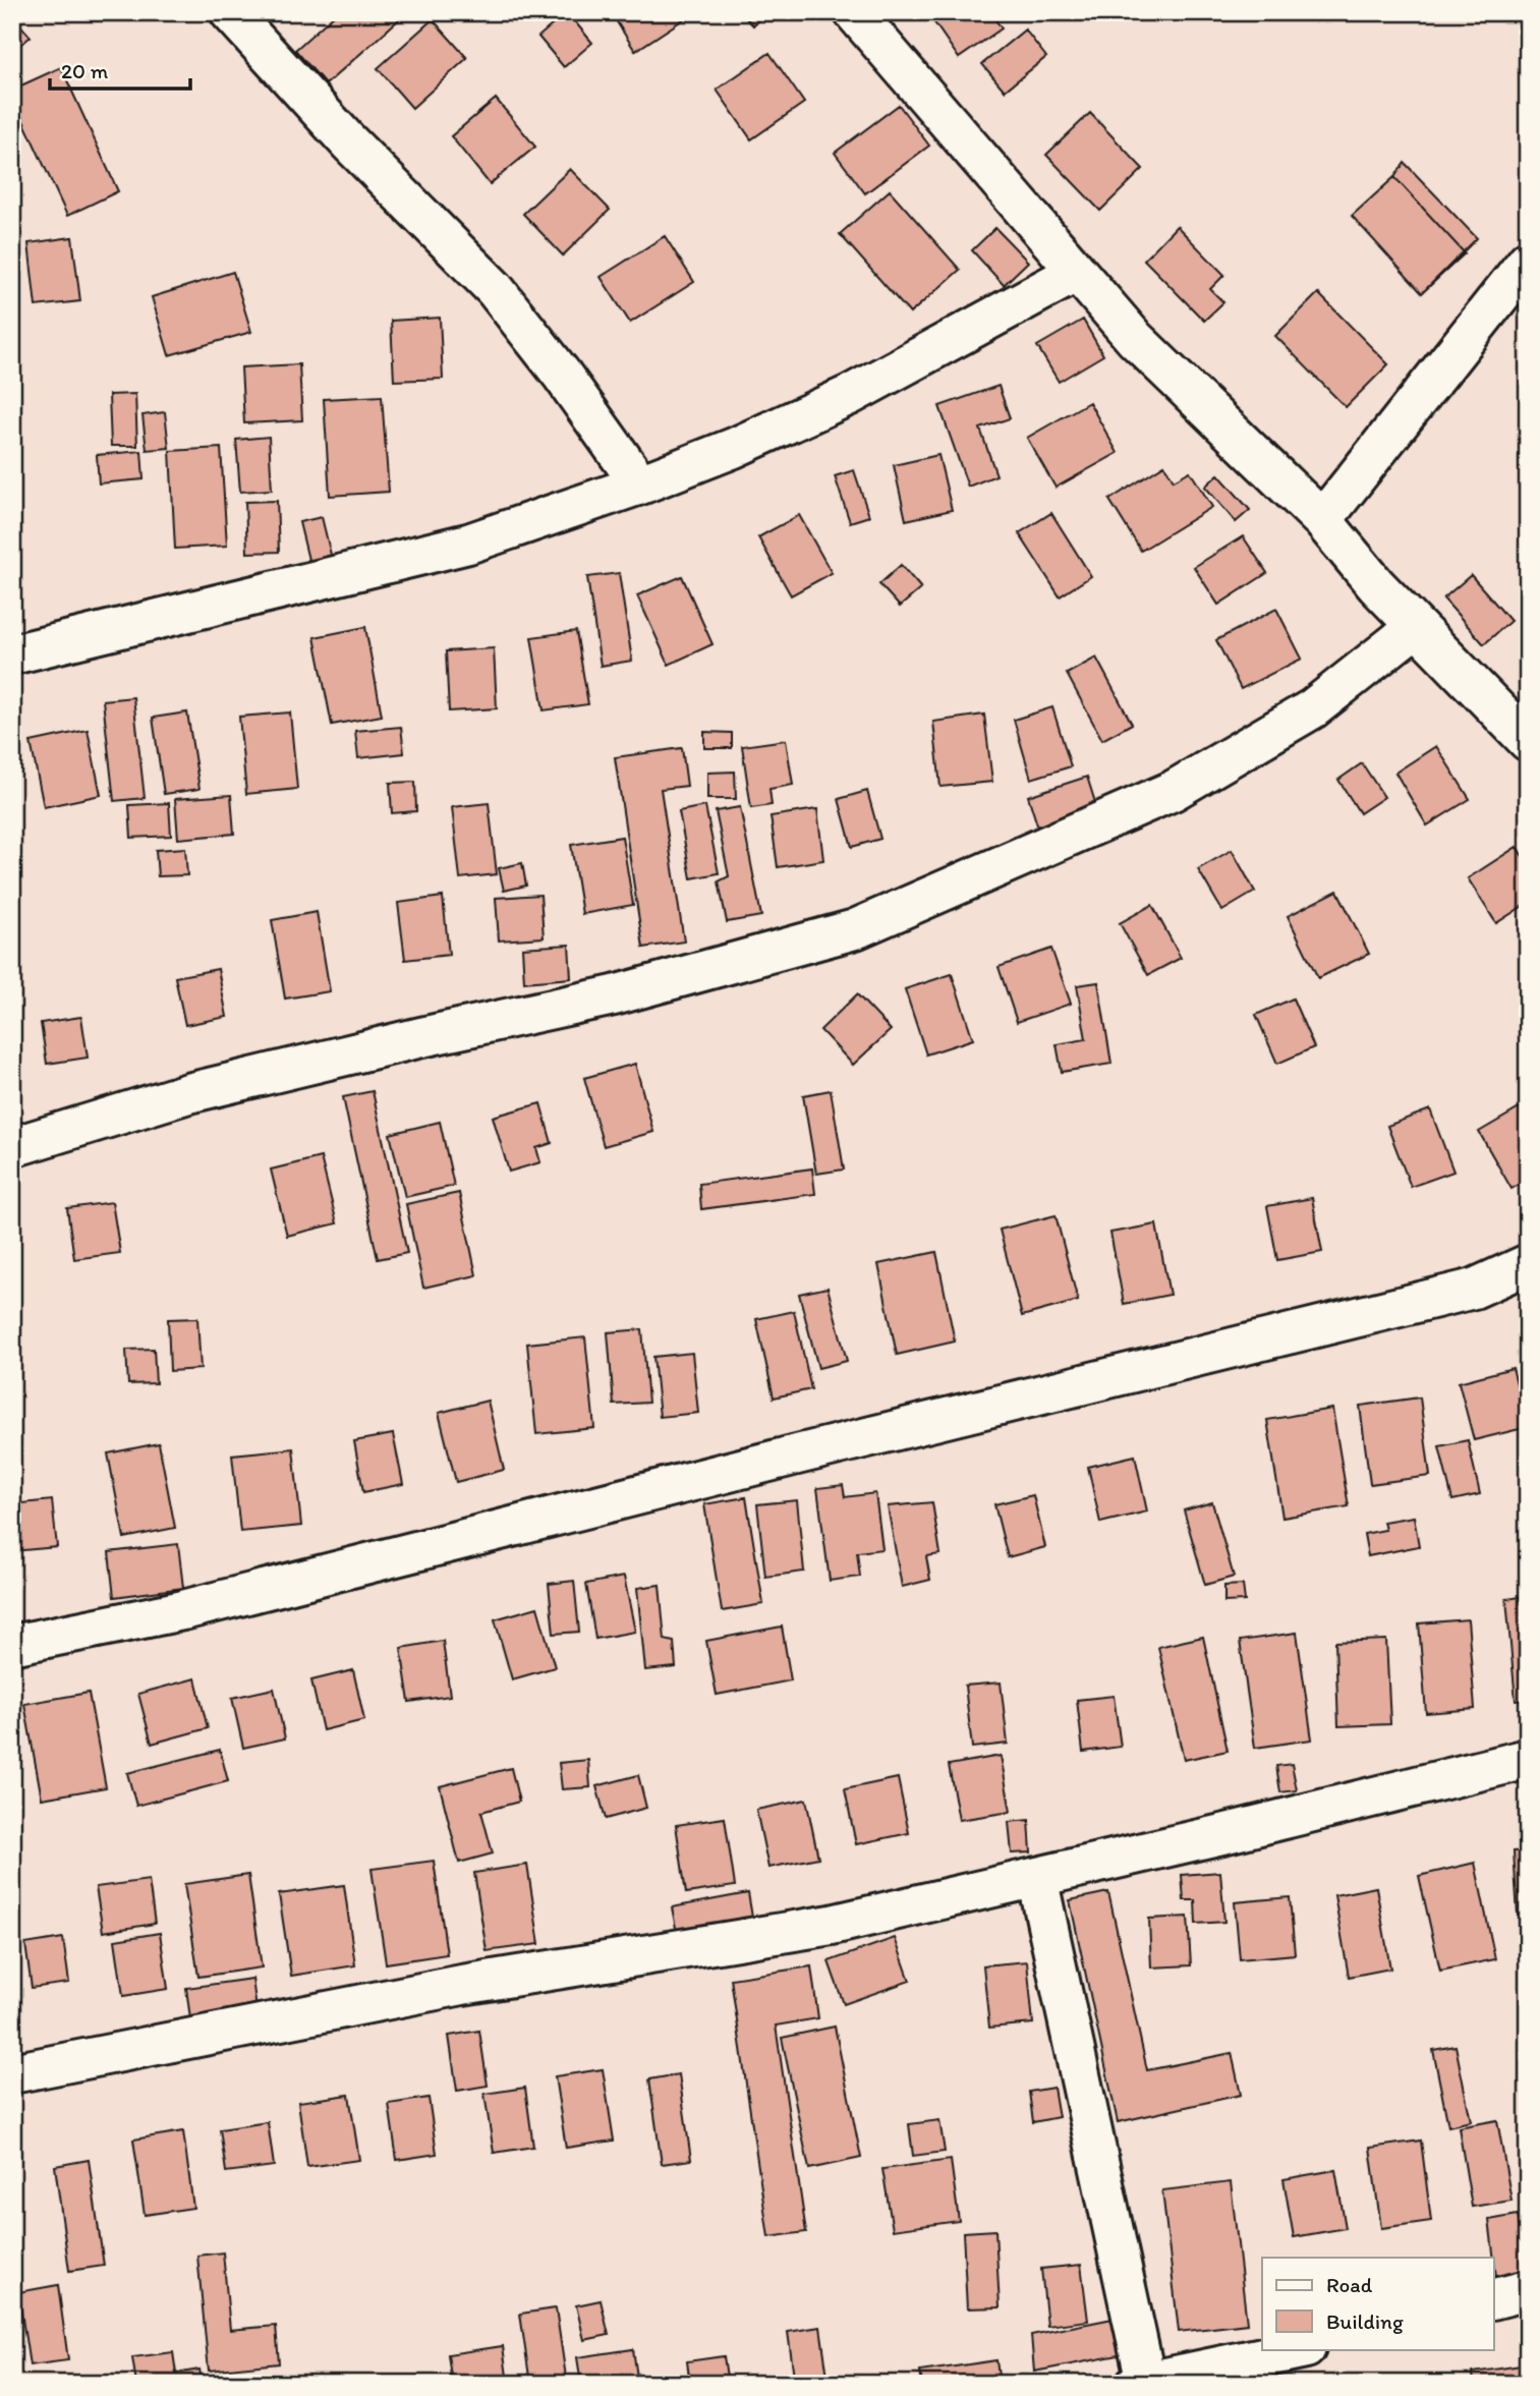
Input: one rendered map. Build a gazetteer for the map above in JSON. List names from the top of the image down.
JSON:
{
  "legend": ["Road", "Building"],
  "scale_bar": "20 m"
}
